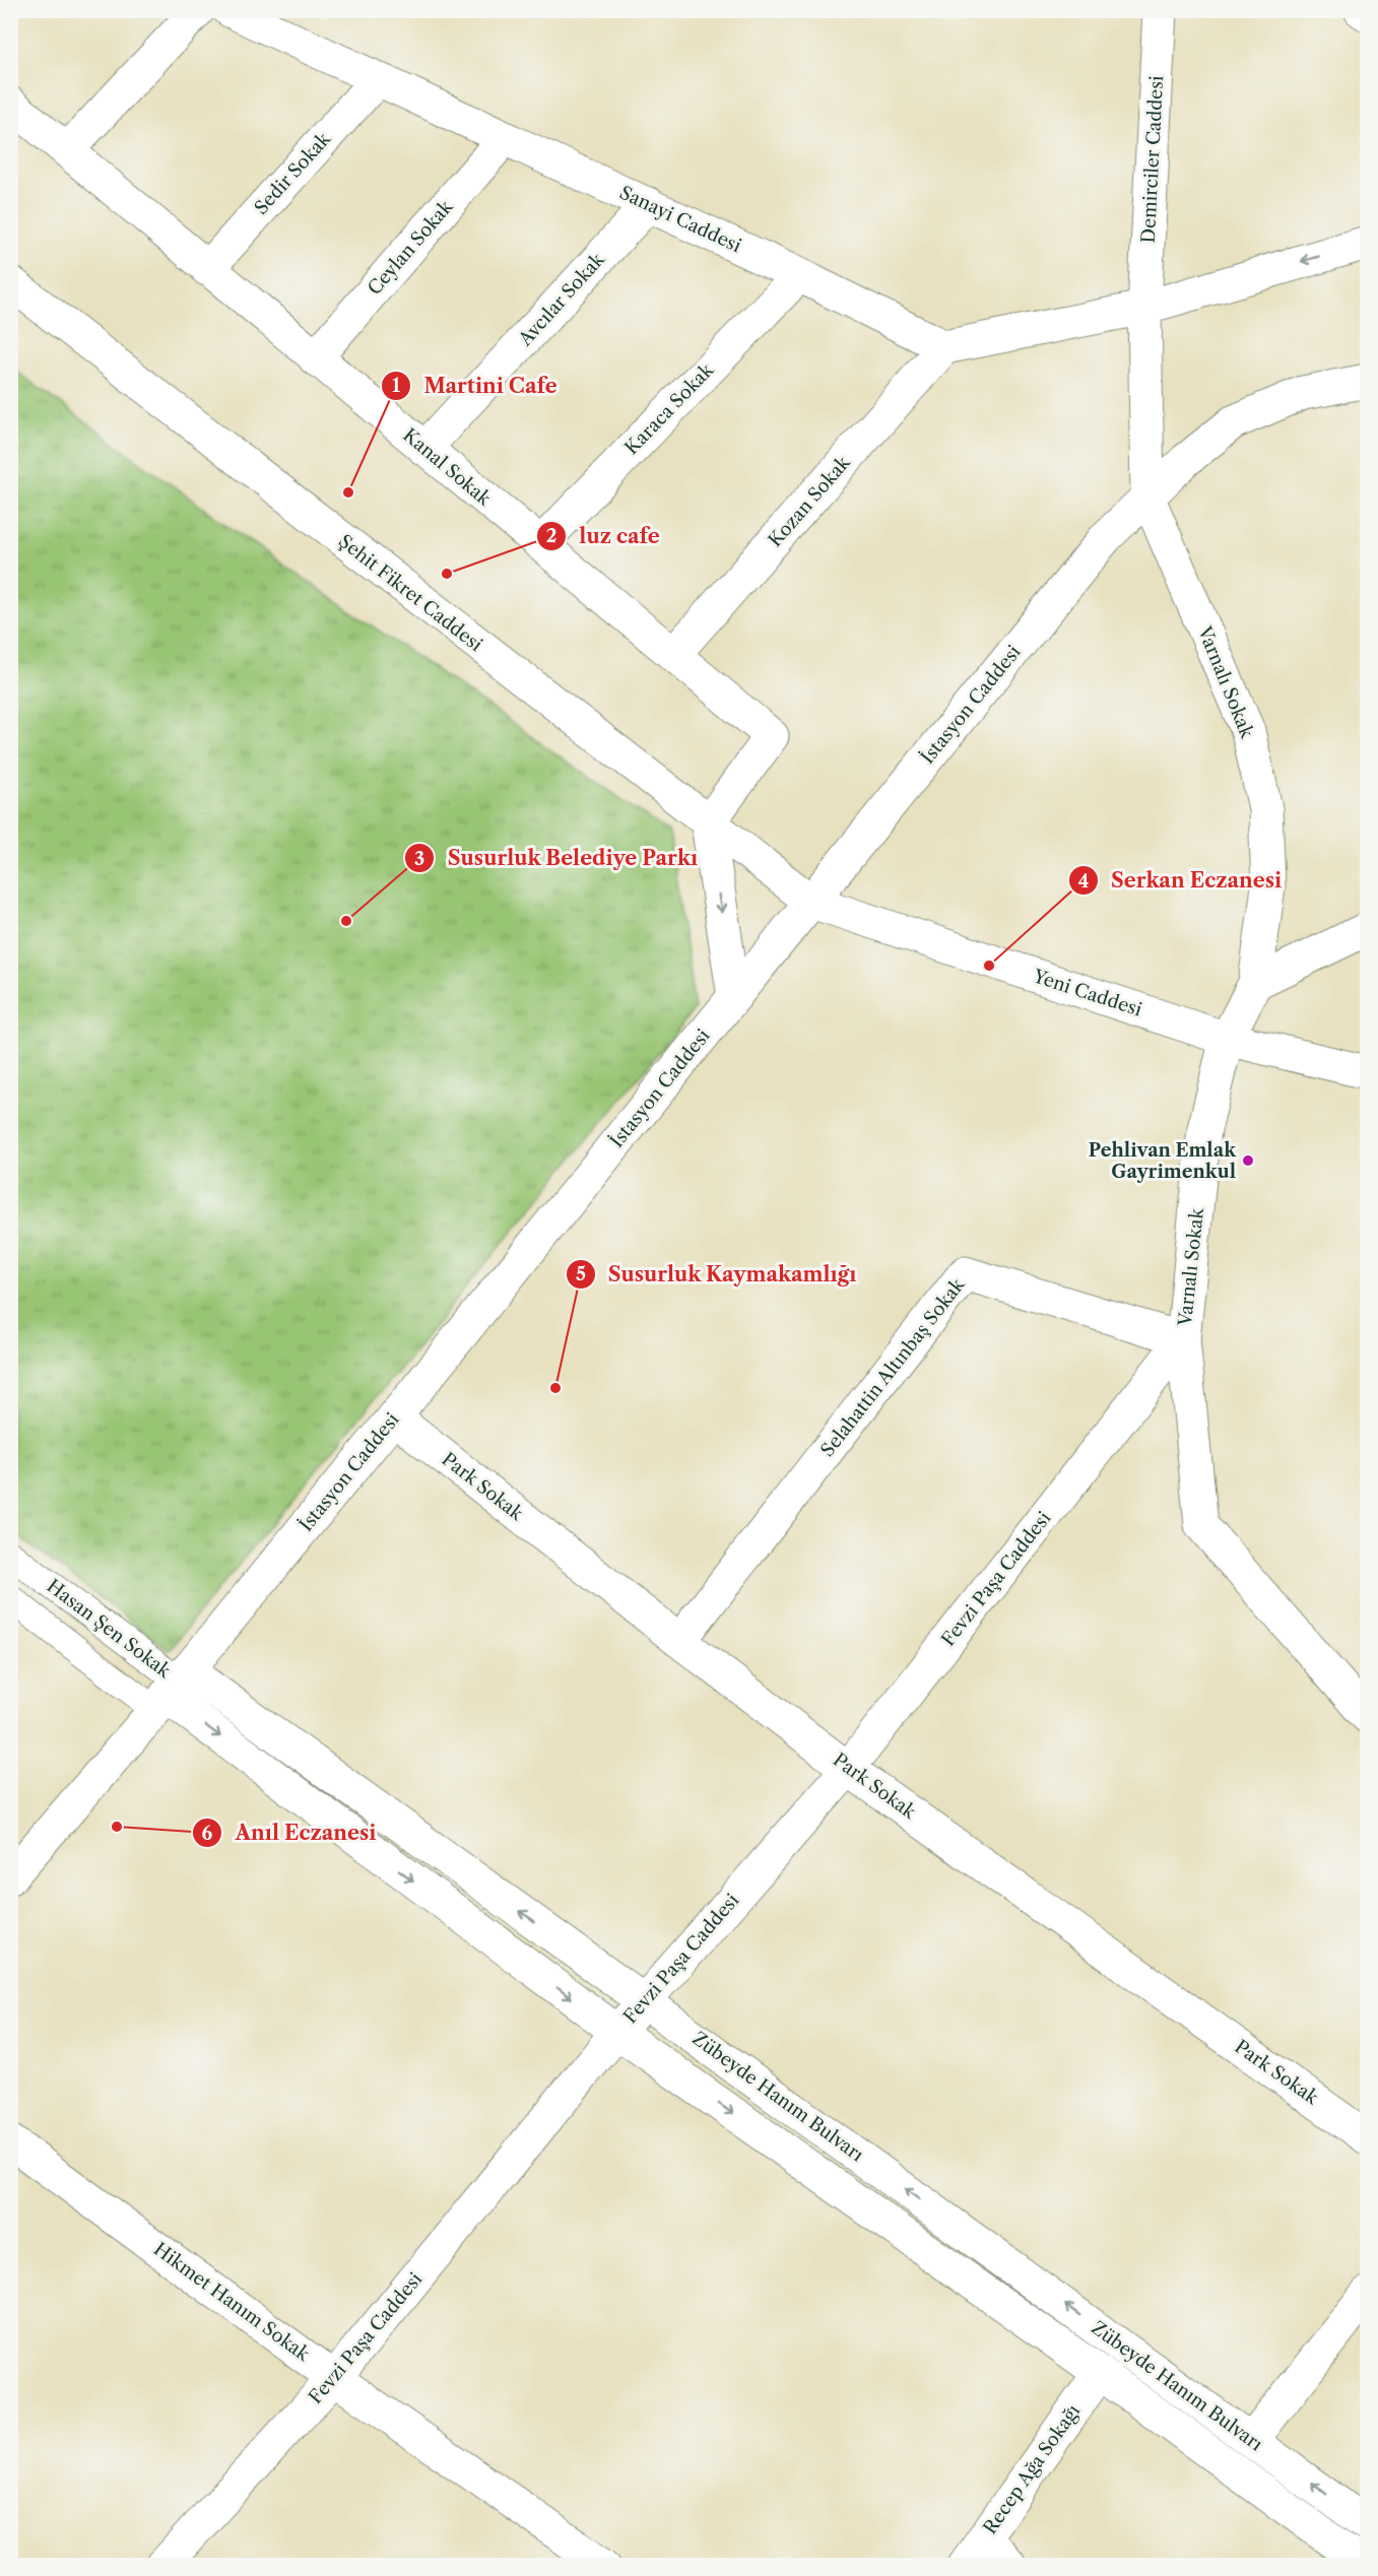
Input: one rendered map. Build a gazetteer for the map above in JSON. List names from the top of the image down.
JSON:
{
  "streets": {
    "street": [
      "Demirciler Caddesi",
      "Sedir Sokak",
      "Sanayi Caddesi",
      "Ceylan Sokak",
      "Avcılar Sokak",
      "Karaca Sokak",
      "Kanal Sokak",
      "Kozan Sokak",
      "Şehit Fikret Caddesi",
      "Varnalı Sokak",
      "İstasyon Caddesi",
      "Yeni Caddesi",
      "Selahattin Altınbaş Sokak",
      "Park Sokak",
      "Fevzi Paşa Caddesi",
      "Hasan Şen Sokak",
      "Zübeyde Hanım Bulvarı",
      "Hikmet Hanım Sokak",
      "Recep Ağa Sokağı"
    ]
  },
  "crossings": [
    ["Demirciler Caddesi", "Varnalı Sokak"],
    ["Demirciler Caddesi", "İstasyon Caddesi"],
    ["Sedir Sokak", "Sanayi Caddesi"],
    ["Sedir Sokak", "Kanal Sokak"],
    ["Sanayi Caddesi", "Ceylan Sokak"],
    ["Sanayi Caddesi", "Avcılar Sokak"],
    ["Sanayi Caddesi", "Karaca Sokak"],
    ["Sanayi Caddesi", "Kozan Sokak"],
    ["Ceylan Sokak", "Kanal Sokak"],
    ["Avcılar Sokak", "Kanal Sokak"],
    ["Karaca Sokak", "Kanal Sokak"],
    ["Kanal Sokak", "Kozan Sokak"],
    ["Kanal Sokak", "Şehit Fikret Caddesi"],
    ["Şehit Fikret Caddesi", "İstasyon Caddesi"],
    ["Şehit Fikret Caddesi", "Yeni Caddesi"],
    ["Varnalı Sokak", "İstasyon Caddesi"],
    ["Varnalı Sokak", "Yeni Caddesi"],
    ["Varnalı Sokak", "Selahattin Altınbaş Sokak"],
    ["Varnalı Sokak", "Fevzi Paşa Caddesi"],
    ["İstasyon Caddesi", "Yeni Caddesi"],
    ["İstasyon Caddesi", "Park Sokak"],
    ["İstasyon Caddesi", "Hasan Şen Sokak"],
    ["İstasyon Caddesi", "Zübeyde Hanım Bulvarı"],
    ["Selahattin Altınbaş Sokak", "Park Sokak"],
    ["Selahattin Altınbaş Sokak", "Fevzi Paşa Caddesi"],
    ["Park Sokak", "Fevzi Paşa Caddesi"],
    ["Fevzi Paşa Caddesi", "Zübeyde Hanım Bulvarı"],
    ["Fevzi Paşa Caddesi", "Hikmet Hanım Sokak"],
    ["Hasan Şen Sokak", "Zübeyde Hanım Bulvarı"]
  ],
  "places": [
    "Martini Cafe",
    "luz cafe",
    "Susurluk Belediye Parkı",
    "Serkan Eczanesi",
    "Pehlivan Emlak Gayrimenkul",
    "Susurluk Kaymakamlığı",
    "Anıl Eczanesi"
  ]
}
